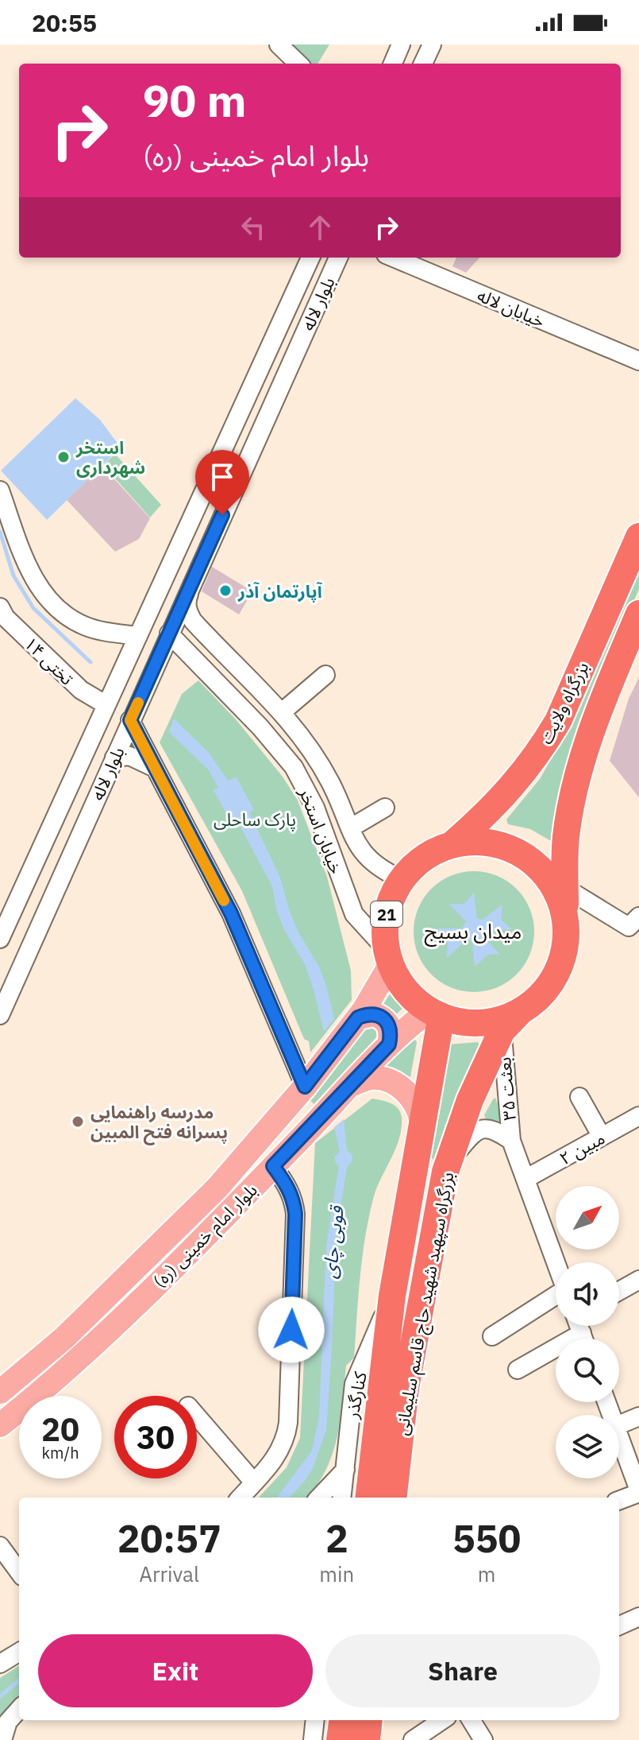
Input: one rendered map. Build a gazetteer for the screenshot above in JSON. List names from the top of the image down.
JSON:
{
  "streets": {
    "highway": ["بزرگراه ولایت", "21", "بزرگراه سپهبد شهید حاج قاسم سلیمانی"],
    "main road": ["بلوار امام خمینی (ره)"],
    "street": [
      "بلوار لاله",
      "خیابان لاله",
      "تختی ۱۴",
      "خیابان استخر",
      "بعثت ۳۵",
      "مبین ۲",
      "کنارگذر"
    ]
  },
  "crossings": [
    ["بلوار لاله", "تختی ۱۴"],
    ["بلوار لاله", "خیابان استخر"],
    ["بزرگراه ولایت", "خیابان استخر"],
    ["بزرگراه ولایت", "21"],
    ["بزرگراه ولایت", "بلوار امام خمینی (ره)"],
    ["بزرگراه ولایت", "بزرگراه سپهبد شهید حاج قاسم سلیمانی"],
    ["خیابان استخر", "21"],
    ["خیابان استخر", "بلوار امام خمینی (ره)"],
    ["خیابان استخر", "بزرگراه سپهبد شهید حاج قاسم سلیمانی"],
    ["21", "بلوار امام خمینی (ره)"],
    ["21", "بزرگراه سپهبد شهید حاج قاسم سلیمانی"],
    ["بعثت ۳۵", "بزرگراه سپهبد شهید حاج قاسم سلیمانی"],
    ["بلوار امام خمینی (ره)", "بزرگراه سپهبد شهید حاج قاسم سلیمانی"],
    ["بزرگراه سپهبد شهید حاج قاسم سلیمانی", "کنارگذر"]
  ],
  "districts": ["میدان بسیج"],
  "water": ["قوبی چای"],
  "parks": ["پارک ساحلی"],
  "places": ["استخر شهرداری", "آپارتمان آذر", "مدرسه راهنمایی پسرانه فتح المبین"],
  "north": "top right",
  "page": {
    "status": "20:55",
    "turn": ["90 m", "بلوار امام خمینی (ره)"],
    "speed": "20 km/h",
    "limit": "30",
    "eta": [
      "20:57",
      "Arrival",
      "2",
      "min",
      "550",
      "m"
    ],
    "buttons": ["Exit", "Share"]
  }
}
